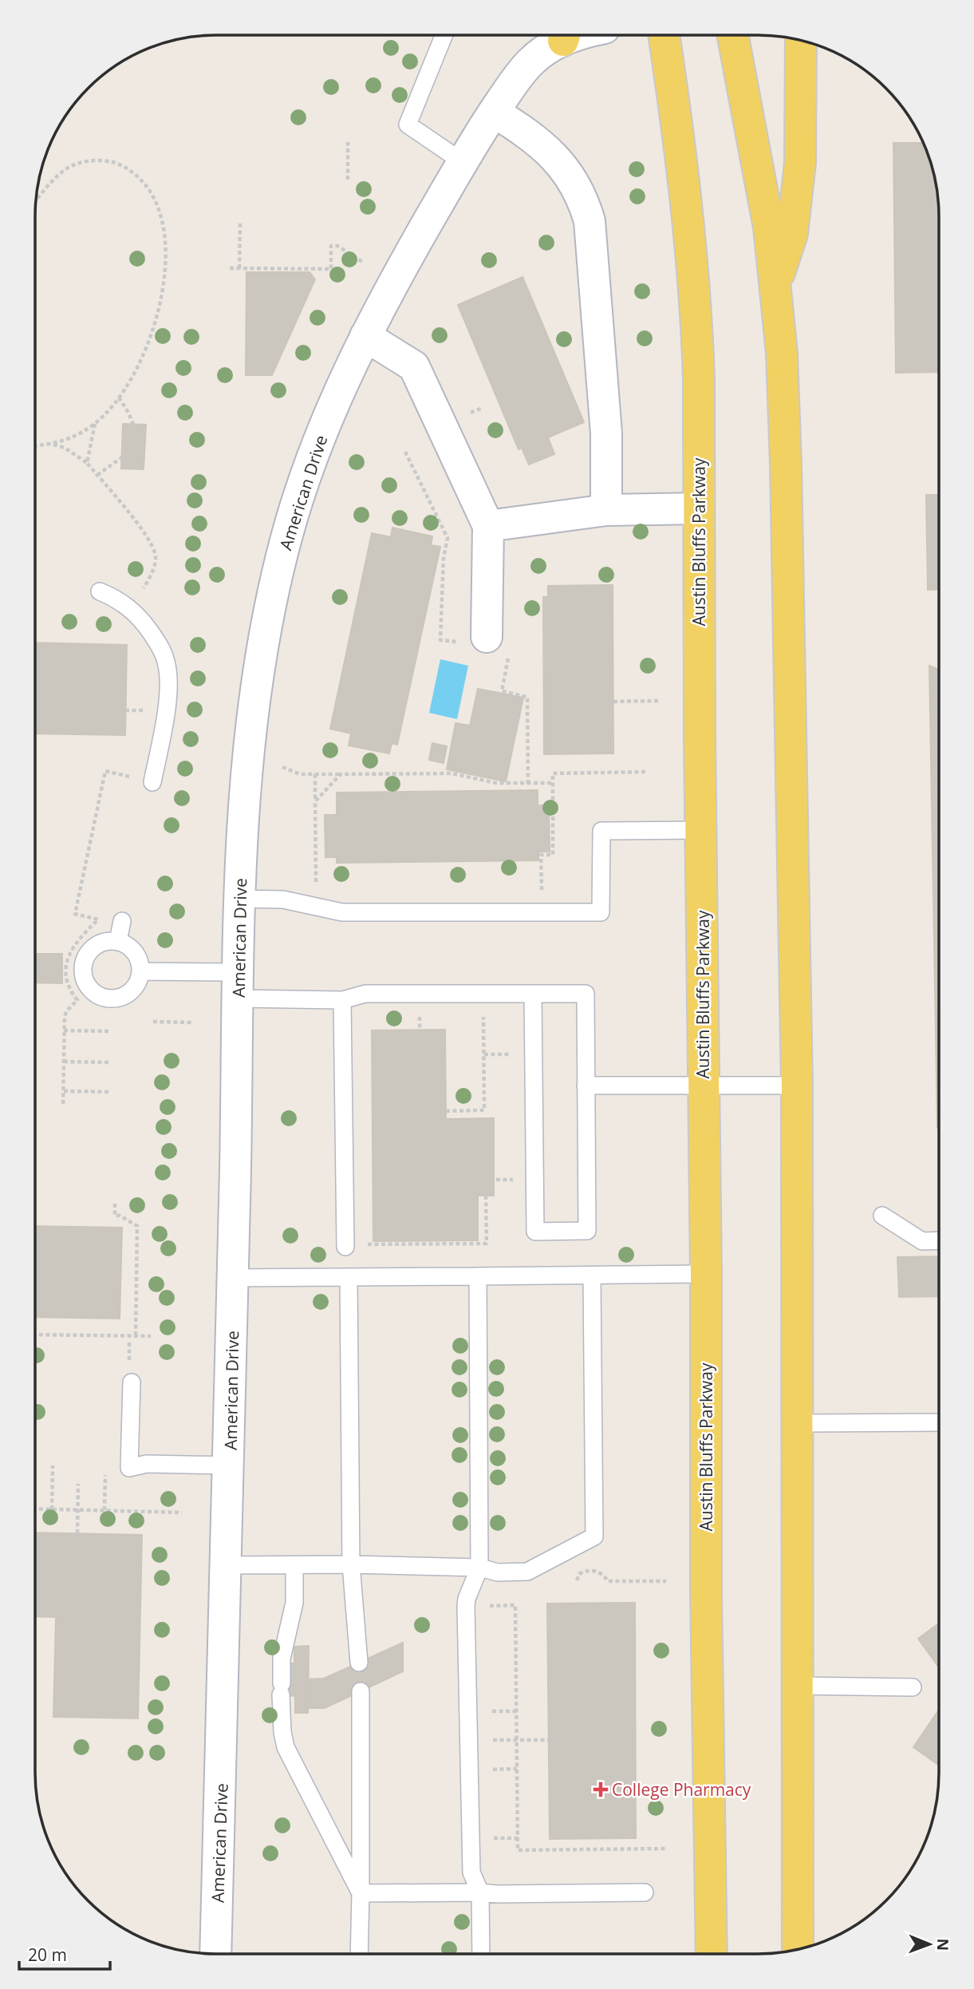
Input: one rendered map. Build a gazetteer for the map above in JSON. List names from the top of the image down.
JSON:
{
  "streets": {
    "main road": ["Austin Bluffs Parkway"],
    "street": ["American Drive"]
  },
  "places": {
    "health": ["College Pharmacy"]
  },
  "scale_bar": "20 m",
  "north": "right"
}
